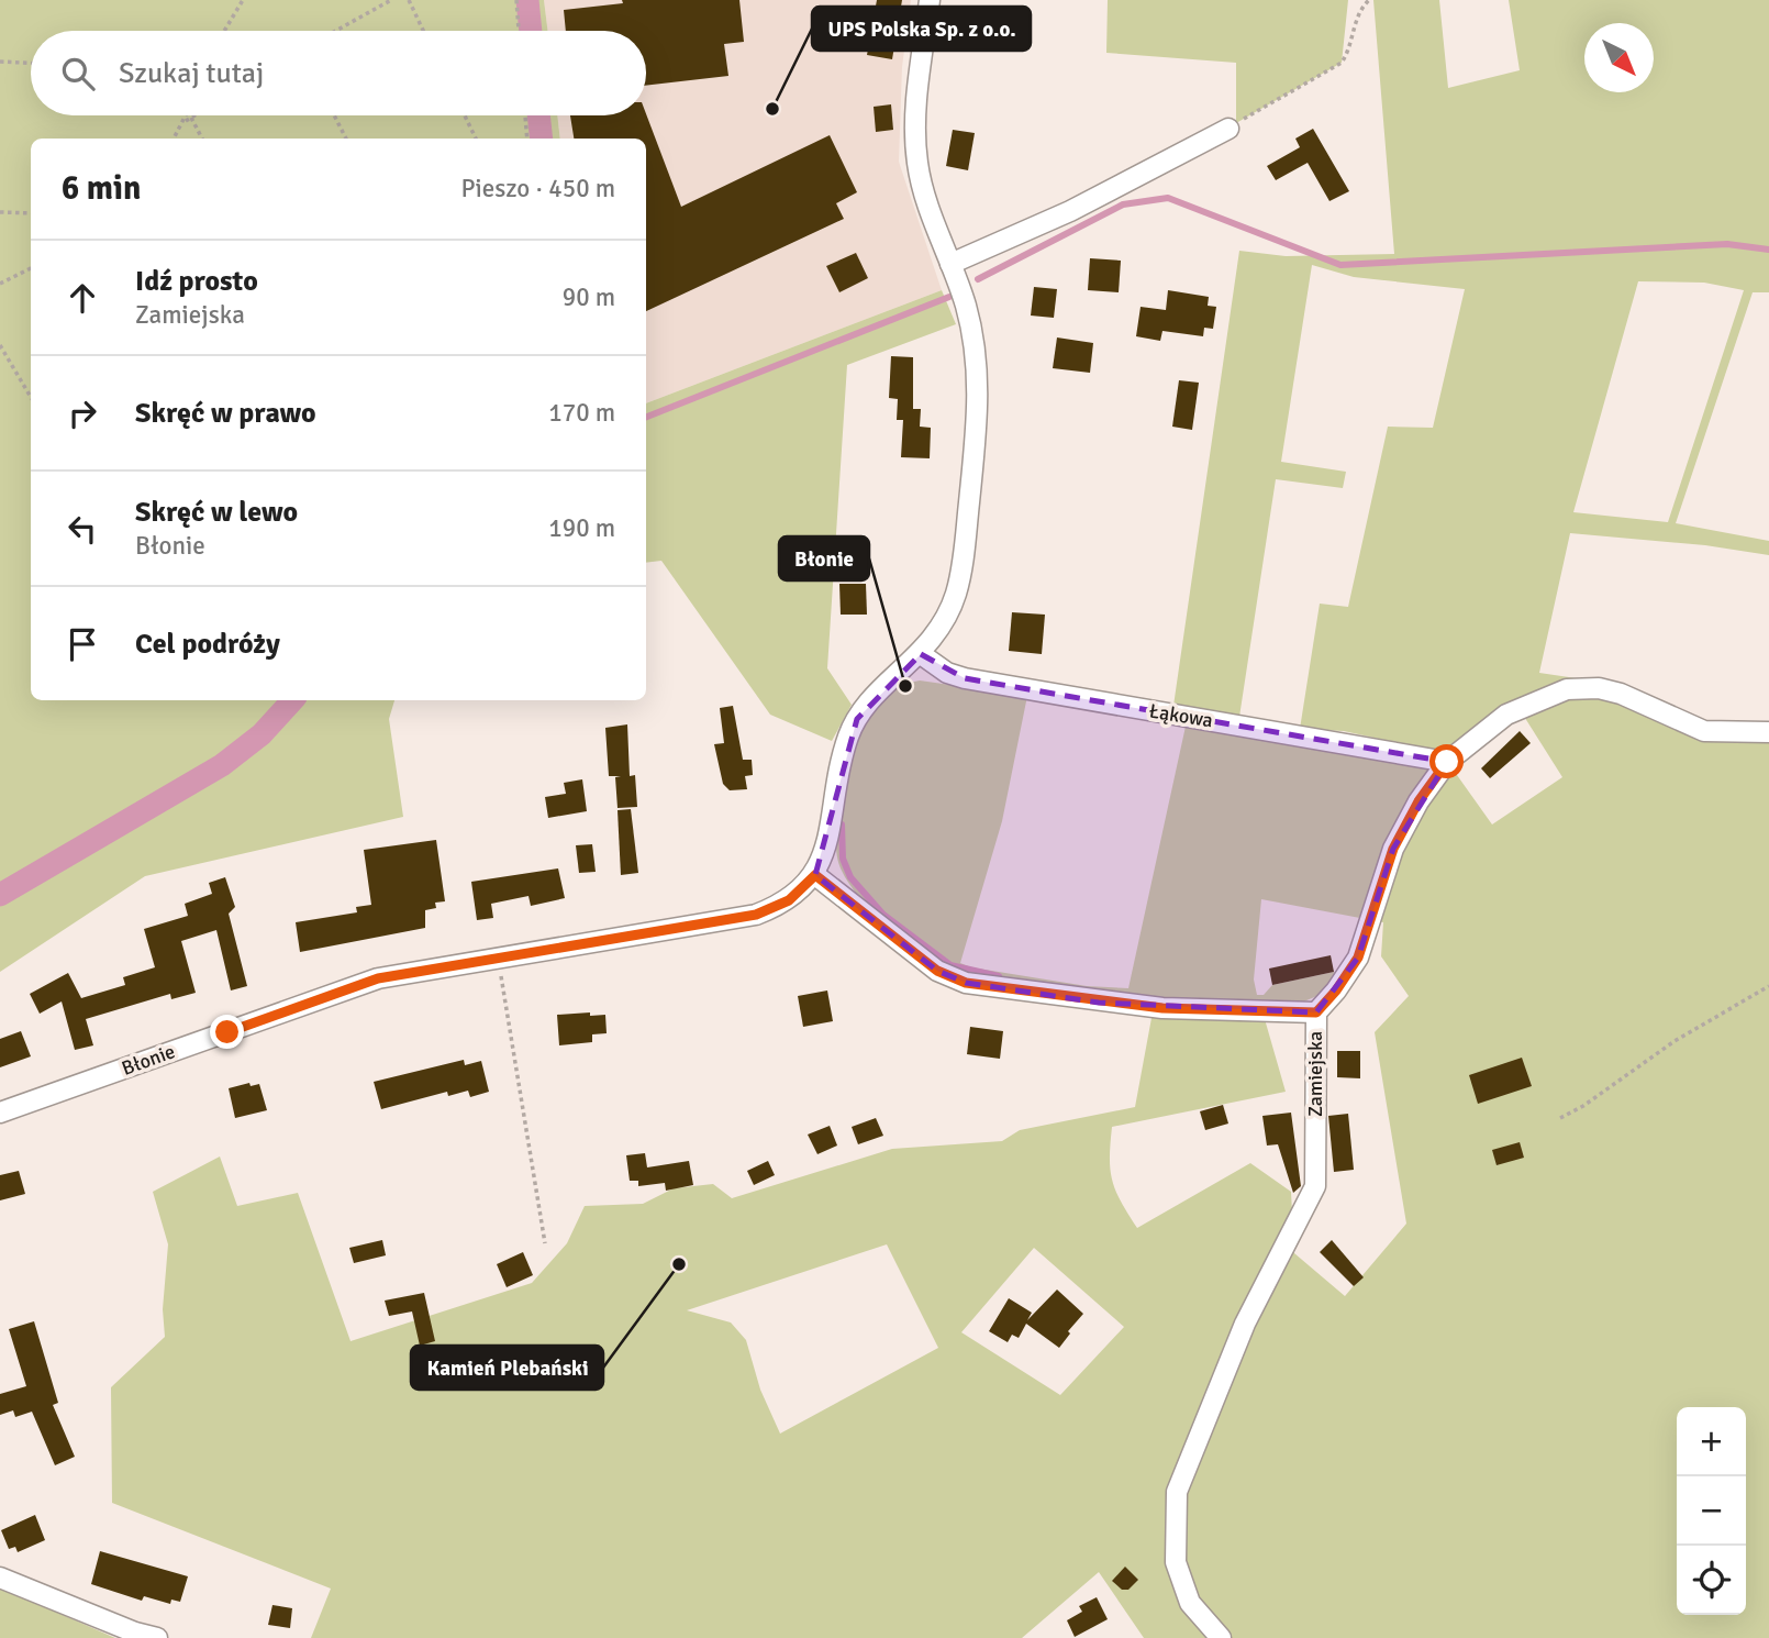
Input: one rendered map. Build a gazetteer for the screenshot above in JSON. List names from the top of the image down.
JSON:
{
  "streets": {
    "street": ["Łąkowa", "Błonie", "Zamiejska"]
  },
  "crossings": [
    ["Łąkowa", "Zamiejska"]
  ],
  "places": ["UPS Polska Sp. z o.o.", "Błonie", "Kamień Plebański"],
  "north": "bottom right",
  "page": {
    "search": "Szukaj tutaj",
    "heading": ["6 min", "Pieszo · 450 m"],
    "list": [
      ["Idź prosto", "Zamiejska", "90 m"],
      ["Skręć w prawo", "170 m"],
      ["Skręć w lewo", "Błonie", "190 m"],
      "Cel podróży"
    ],
    "map_buttons": ["+", "−"]
  }
}
